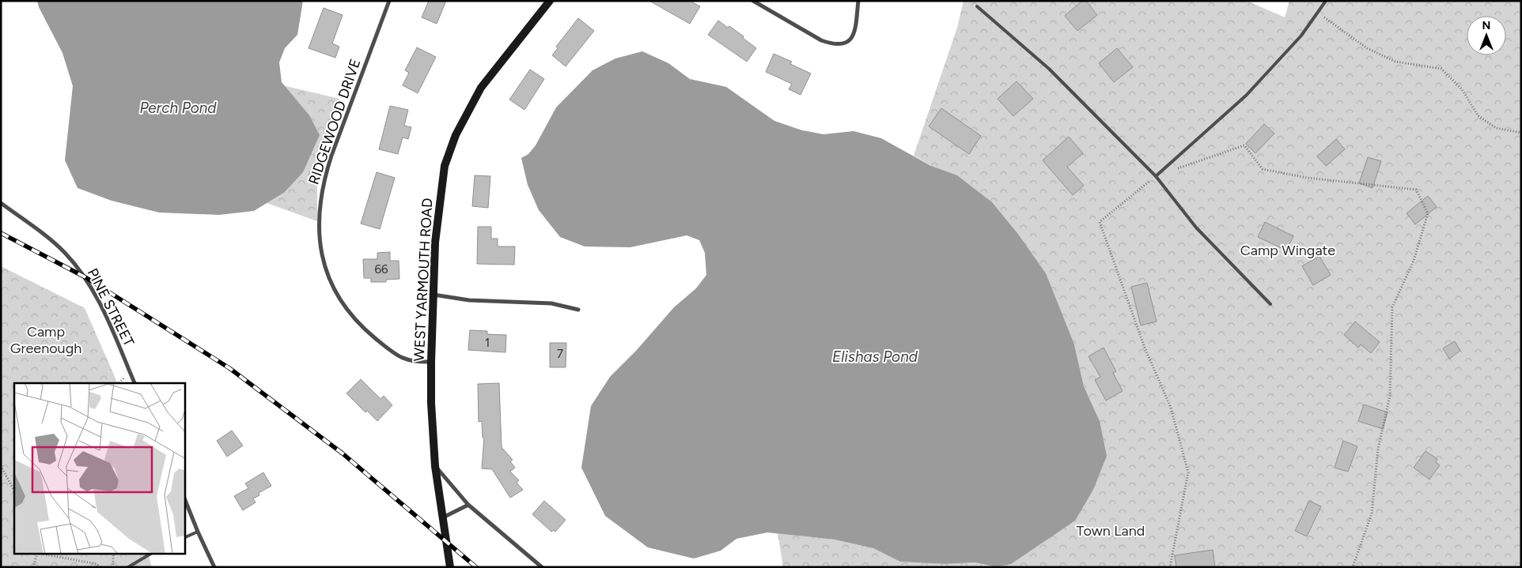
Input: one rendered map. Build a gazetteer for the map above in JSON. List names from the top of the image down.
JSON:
{
  "streets": {
    "main road": ["WEST YARMOUTH ROAD"],
    "street": ["RIDGEWOOD DRIVE", "PINE STREET"]
  },
  "crossings": [
    ["RIDGEWOOD DRIVE", "WEST YARMOUTH ROAD"]
  ],
  "water": ["Perch Pond", "Elishas Pond"],
  "parks": ["Camp Wingate", "Camp Greenough", "Town Land"],
  "house_numbers": ["66", "1", "7"],
  "north": "top"
}
